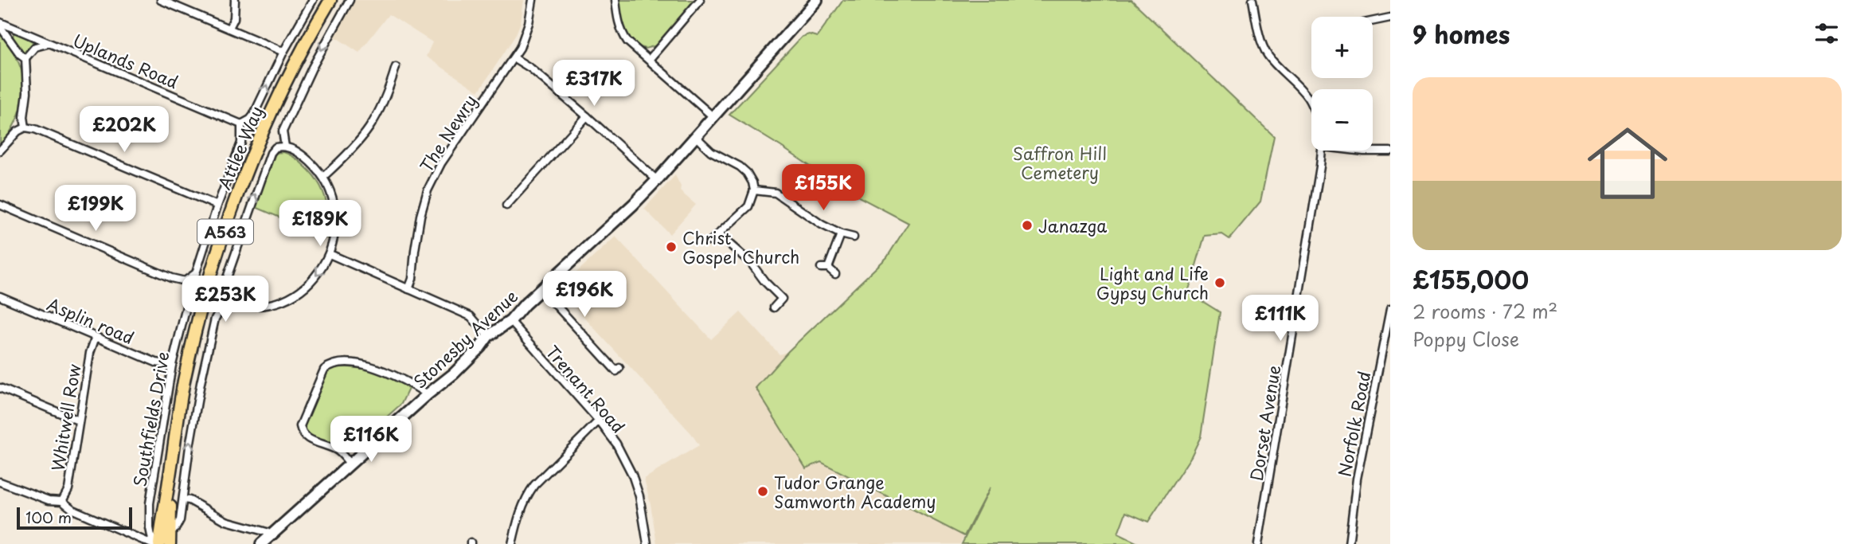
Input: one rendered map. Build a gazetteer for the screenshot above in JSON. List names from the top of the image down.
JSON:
{
  "streets": {
    "highway": ["Attlee Way", "A563"],
    "main road": ["Stonesby Avenue"],
    "street": [
      "Uplands Road",
      "The Newry",
      "Asplin road",
      "Trenant Road",
      "Whitwell Row",
      "Southfields Drive",
      "Dorset Avenue",
      "Norfolk Road"
    ]
  },
  "crossings": [
    ["Asplin road", "Whitwell Row"],
    ["Asplin road", "Southfields Drive"],
    ["Stonesby Avenue", "Trenant Road"]
  ],
  "parks": ["Saffron Hill Cemetery"],
  "places": [
    "Janazga",
    "Christ Gospel Church",
    "Light and Life Gypsy Church",
    "Tudor Grange Samworth Academy"
  ],
  "scale_bar": "100 m",
  "page": {
    "heading": "9 homes",
    "map_buttons": ["+", "−"],
    "price": [
      "£317K",
      "£202K",
      "£155K",
      "£199K",
      "£189K",
      "£196K",
      "£253K",
      "£111K",
      "£116K"
    ],
    "list": [
      {
        "name": "£155,000",
        "note": "2 rooms · 72 m² · Poppy Close"
      }
    ],
    "scale": "100 m"
  }
}
